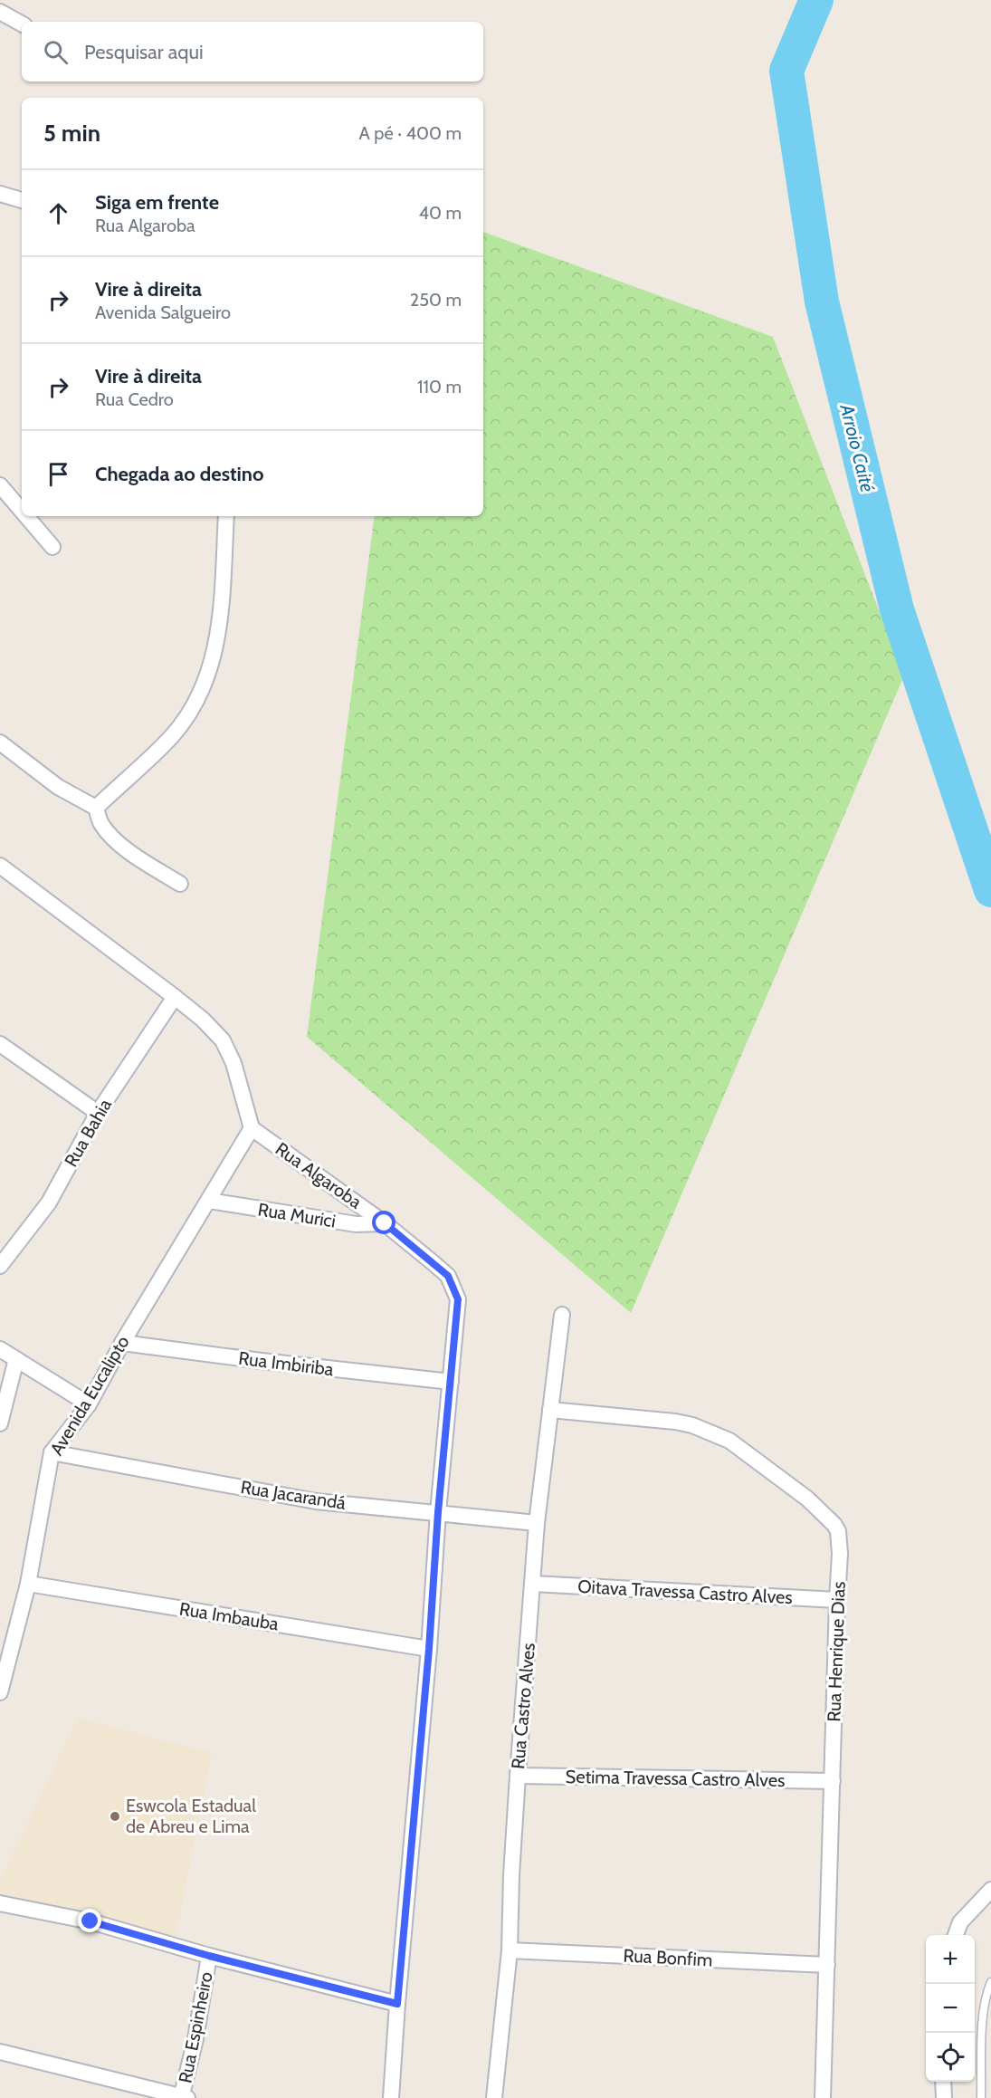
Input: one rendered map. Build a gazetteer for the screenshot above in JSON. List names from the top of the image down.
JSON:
{
  "streets": {
    "street": [
      "Rua Bahia",
      "Rua Algaroba",
      "Rua Murici",
      "Rua Imbiriba",
      "Avenida Eucalipto",
      "Rua Jacarandá",
      "Oitava Travessa Castro Alves",
      "Rua Imbauba",
      "Rua Henrique Dias",
      "Rua Castro Alves",
      "Setima Travessa Castro Alves",
      "Rua Bonfim",
      "Rua Espinheiro"
    ]
  },
  "crossings": [
    ["Rua Algaroba", "Rua Murici"],
    ["Rua Algaroba", "Rua Imbiriba"],
    ["Rua Algaroba", "Avenida Eucalipto"],
    ["Rua Murici", "Avenida Eucalipto"],
    ["Rua Imbiriba", "Avenida Eucalipto"],
    ["Avenida Eucalipto", "Rua Jacarandá"],
    ["Avenida Eucalipto", "Rua Imbauba"],
    ["Rua Jacarandá", "Rua Castro Alves"],
    ["Oitava Travessa Castro Alves", "Rua Henrique Dias"],
    ["Oitava Travessa Castro Alves", "Rua Castro Alves"],
    ["Rua Henrique Dias", "Rua Castro Alves"],
    ["Rua Henrique Dias", "Setima Travessa Castro Alves"],
    ["Rua Henrique Dias", "Rua Bonfim"],
    ["Rua Castro Alves", "Setima Travessa Castro Alves"],
    ["Rua Castro Alves", "Rua Bonfim"]
  ],
  "water": ["Arroio Caité"],
  "places": ["Eswcola Estadual de Abreu e Lima"],
  "page": {
    "search": "Pesquisar aqui",
    "heading": ["5 min", "A pé · 400 m"],
    "list": [
      ["Siga em frente", "Rua Algaroba", "40 m"],
      ["Vire à direita", "Avenida Salgueiro", "250 m"],
      ["Vire à direita", "Rua Cedro", "110 m"],
      "Chegada ao destino"
    ],
    "map_buttons": ["+", "−"]
  }
}
